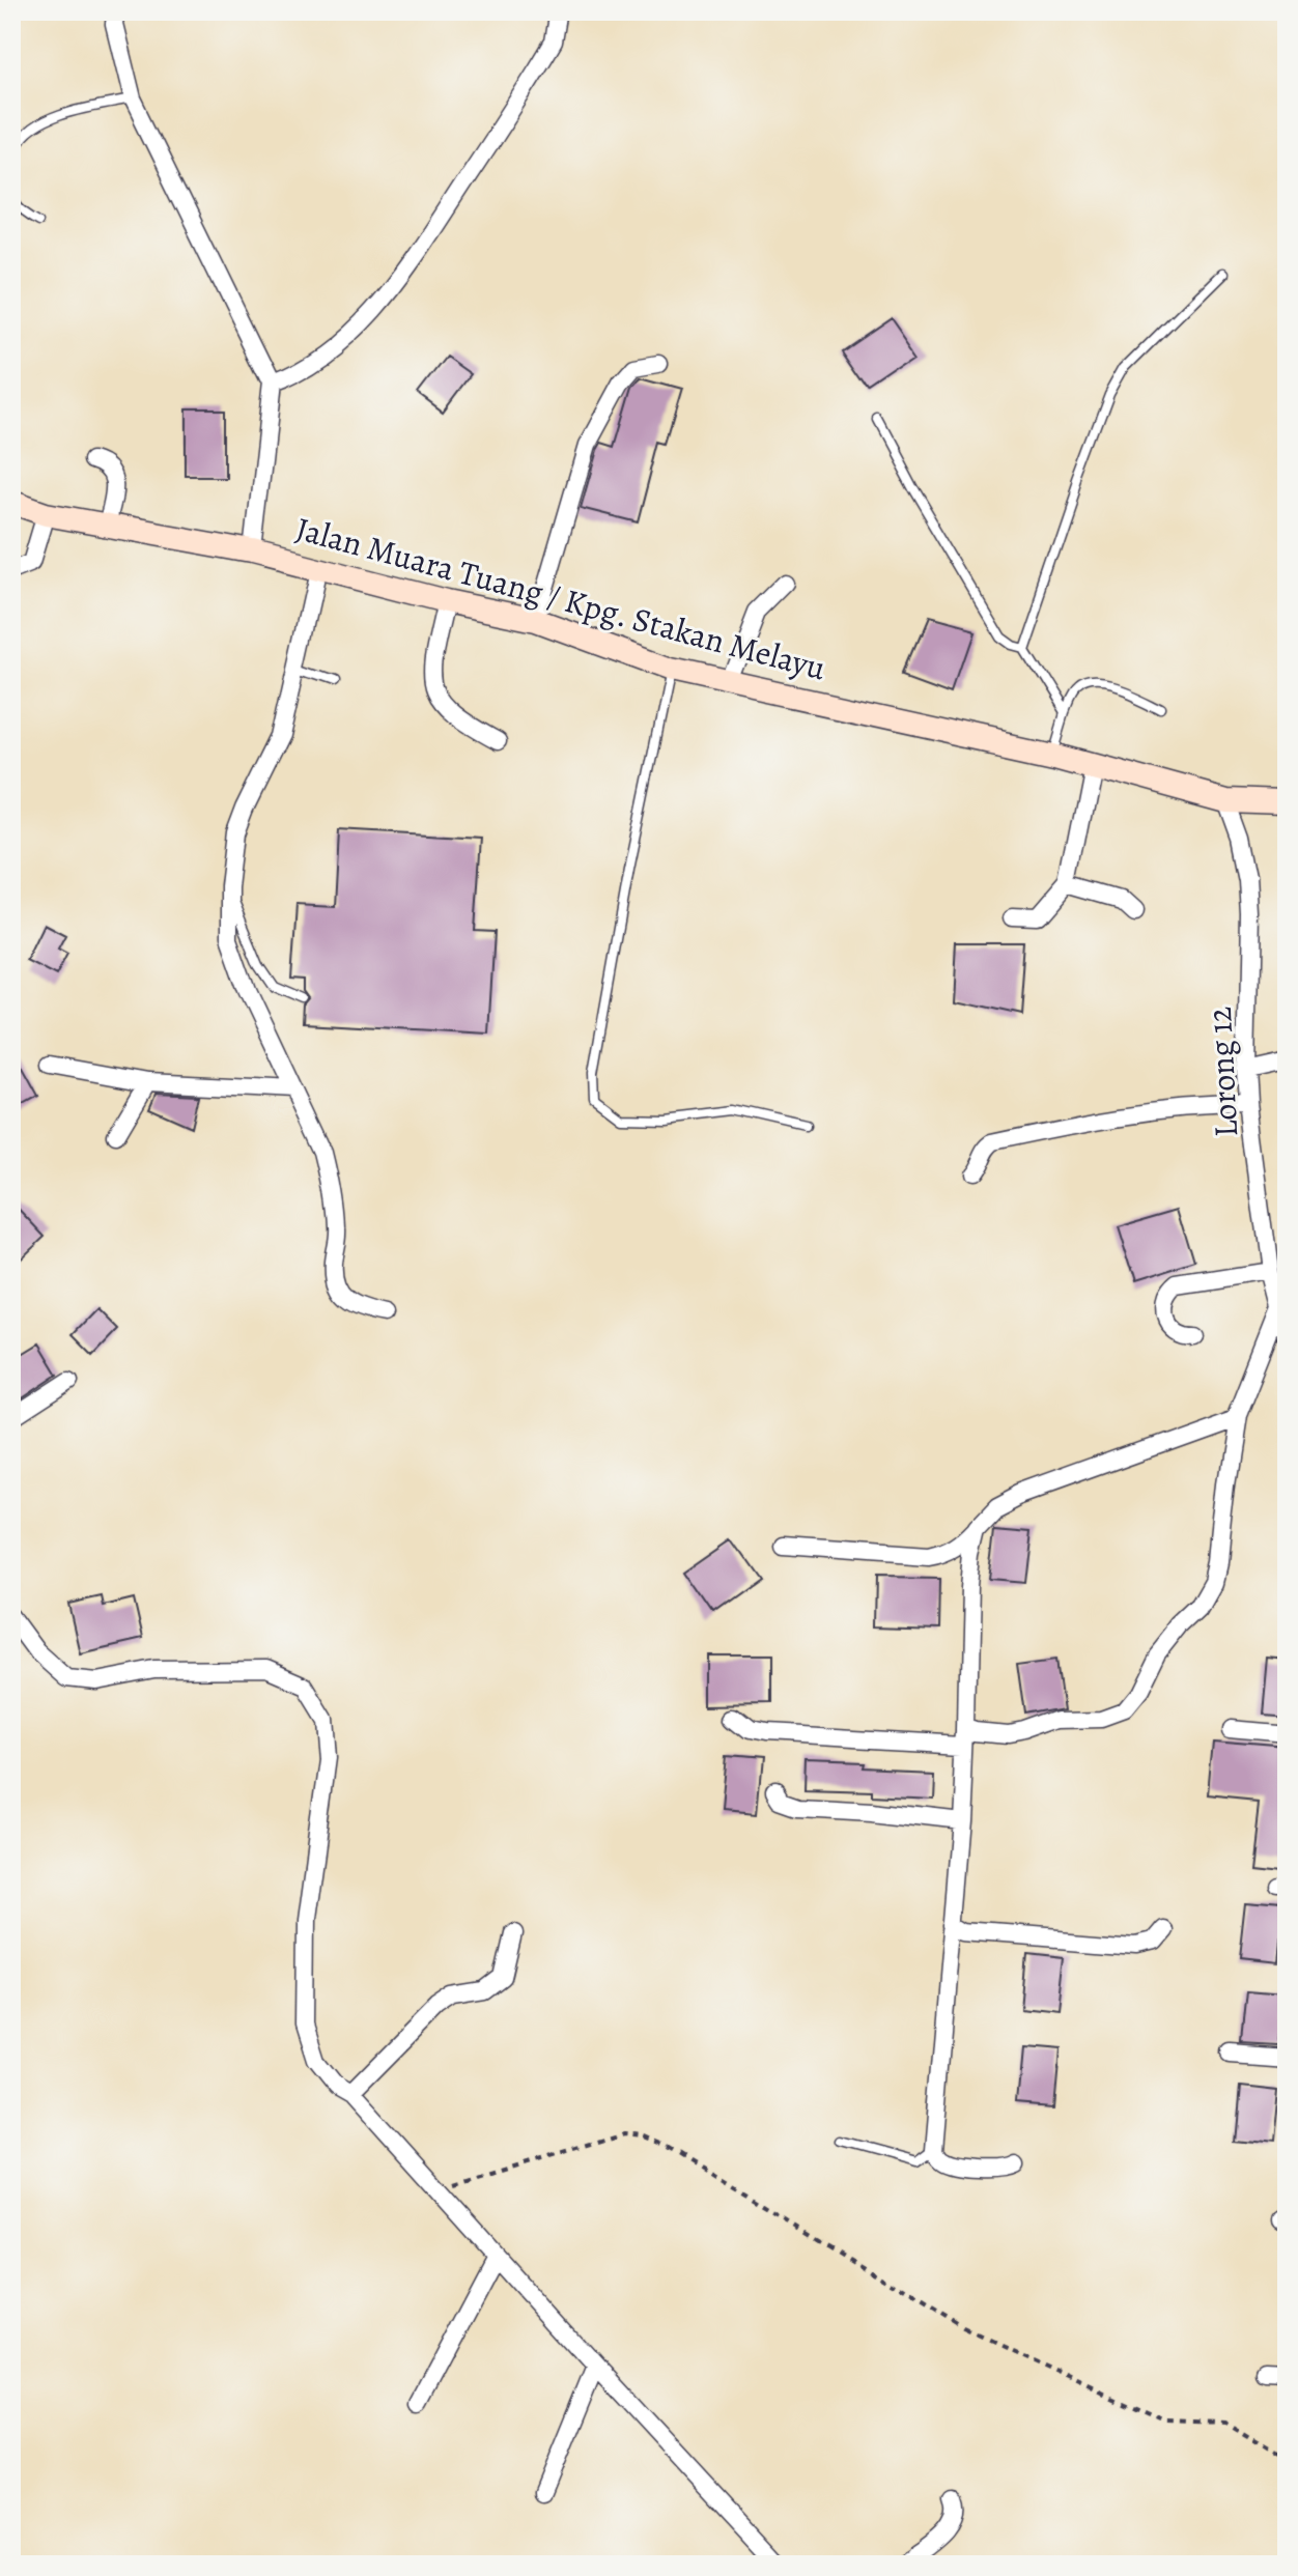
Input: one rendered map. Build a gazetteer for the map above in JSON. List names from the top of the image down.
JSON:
{
  "streets": {
    "main road": ["Jalan Muara Tuang / Kpg. Stakan Melayu"],
    "street": ["Lorong 12"]
  },
  "crossings": [
    ["Jalan Muara Tuang / Kpg. Stakan Melayu", "Lorong 12"]
  ]
}
